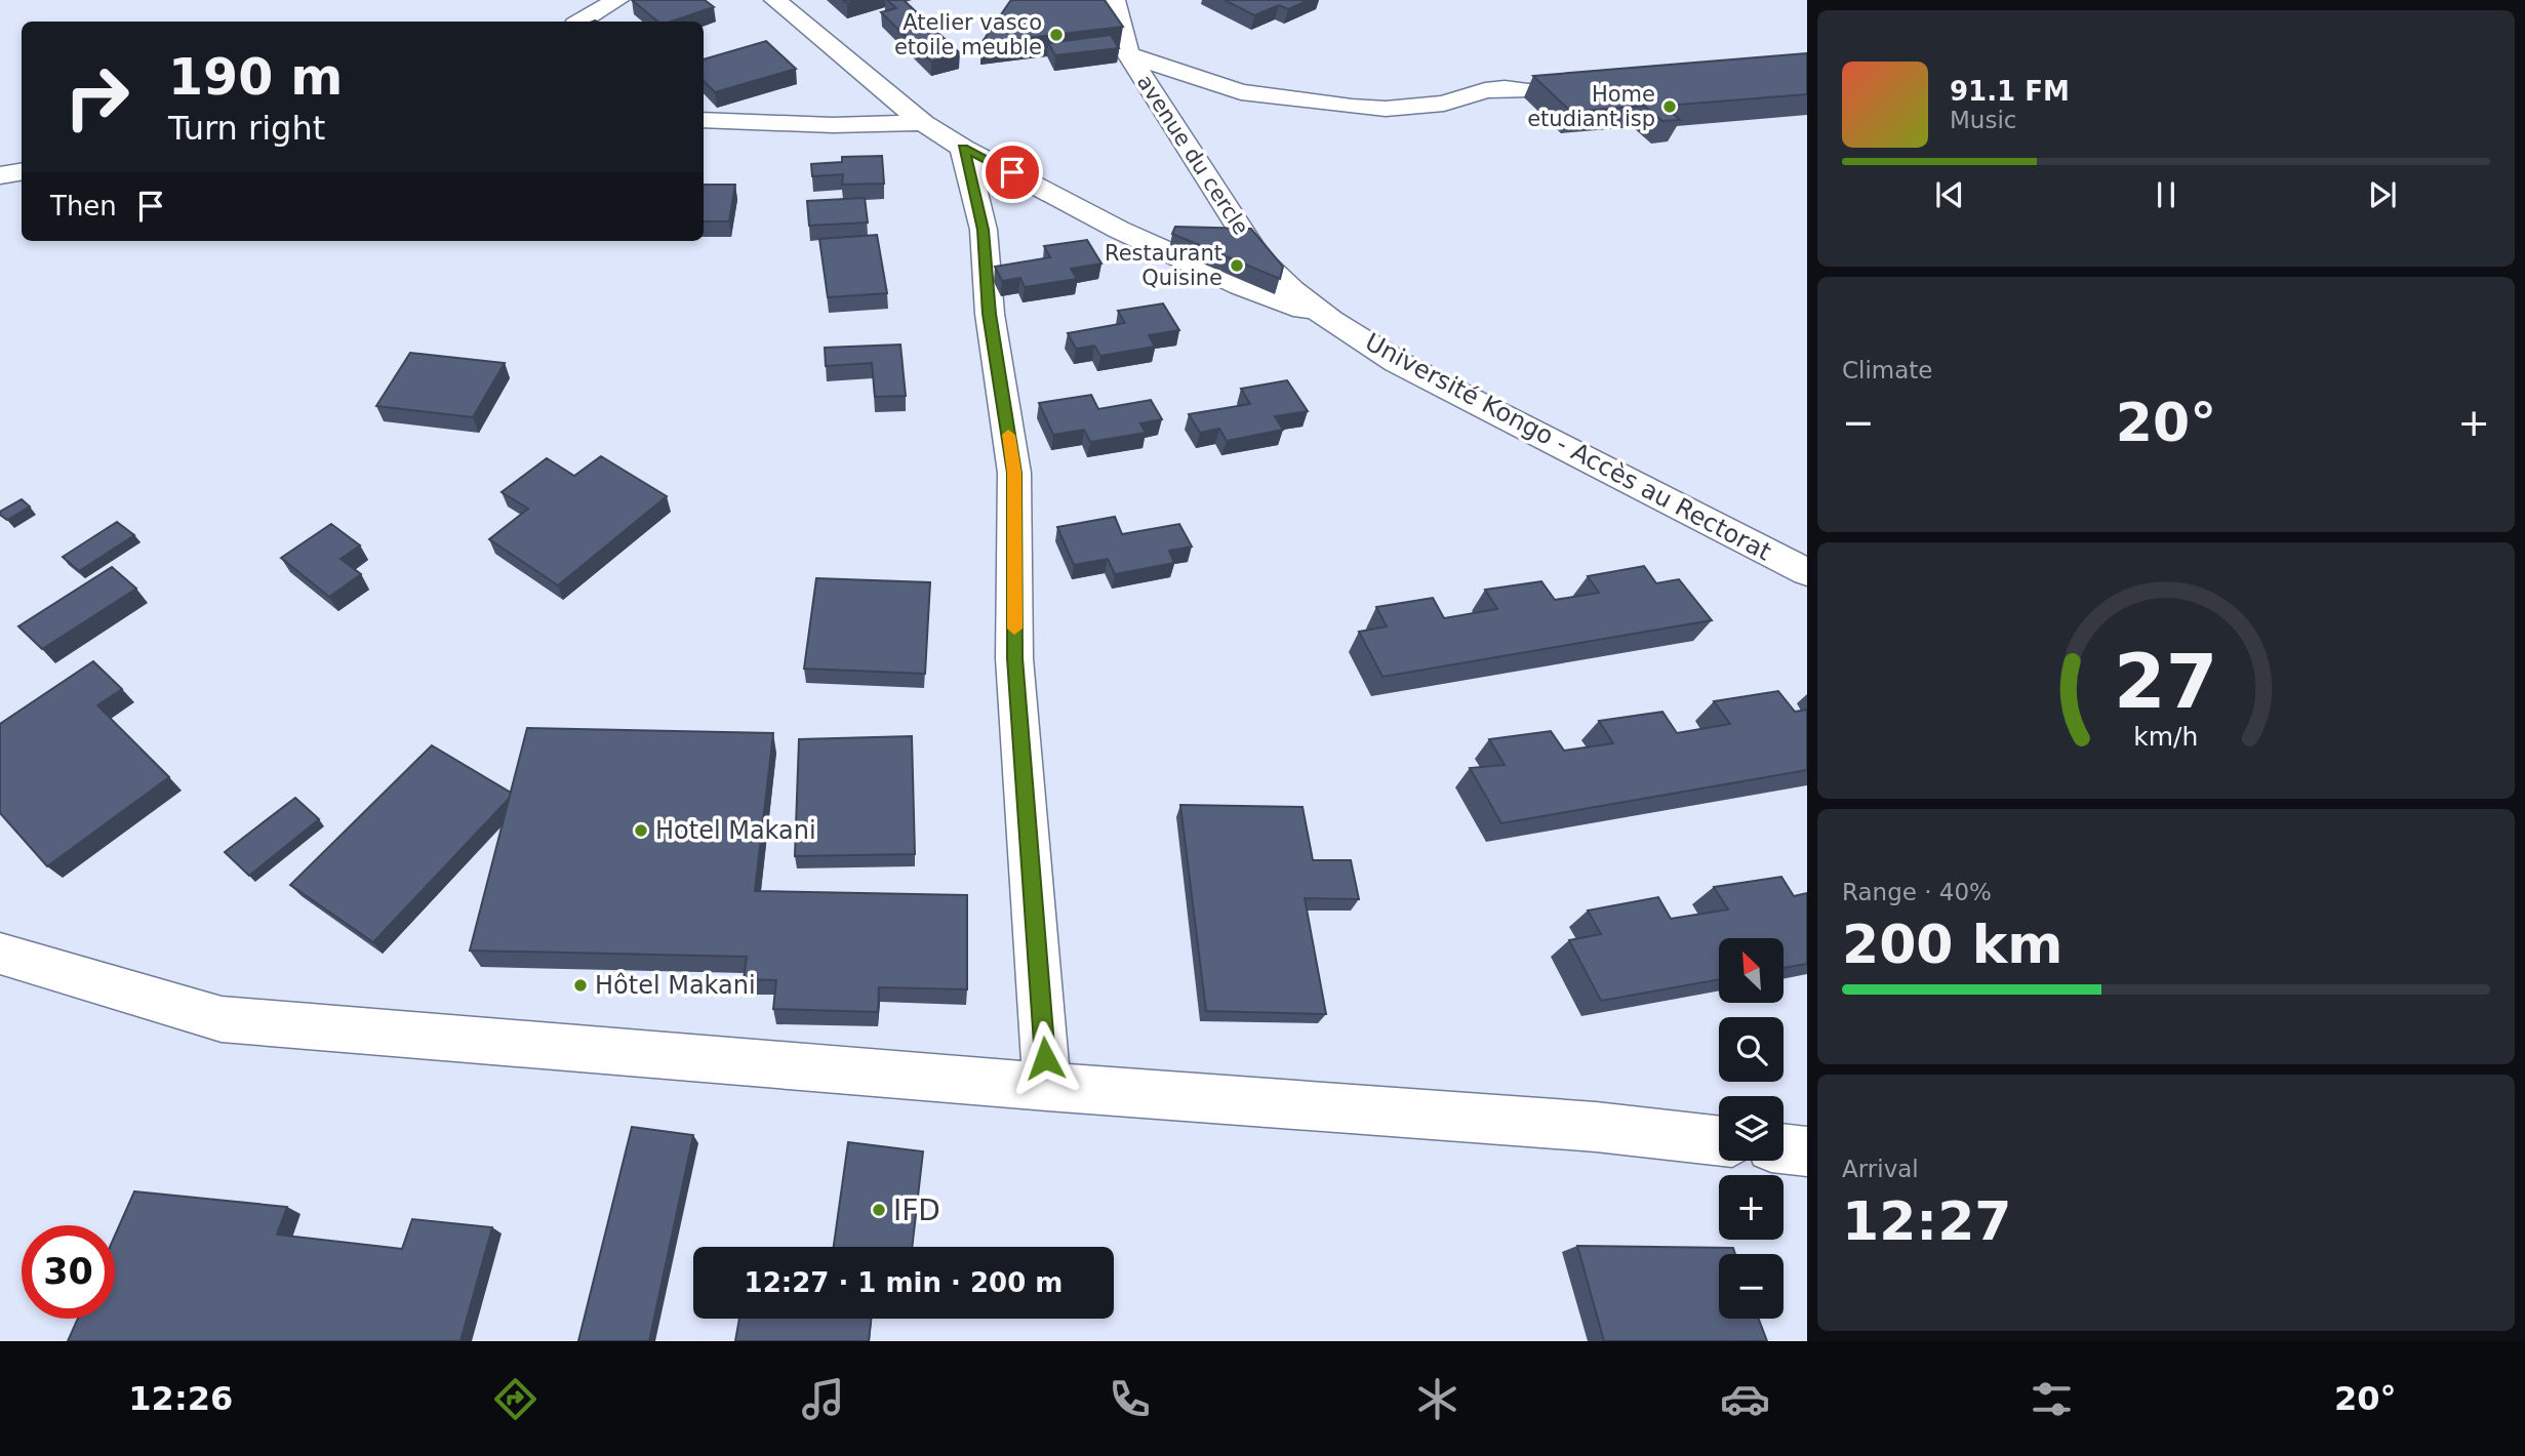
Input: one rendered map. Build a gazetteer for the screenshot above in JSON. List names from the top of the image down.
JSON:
{
  "streets": {
    "street": ["avenue du cercle", "Université Kongo - Accès au Rectorat"]
  },
  "crossings": [
    ["avenue du cercle", "Université Kongo - Accès au Rectorat"]
  ],
  "places": [
    "Atelier vasco etoile meuble",
    "Home etudiant isp",
    "Restaurant Quisine",
    "Hotel Makani",
    "Hôtel Makani",
    "IFD"
  ],
  "north": "top left",
  "page": {
    "turn": ["190 m", "Turn right"],
    "song": ["91.1 FM", "Music"],
    "then": "Then",
    "tile": [
      "Climate",
      ["Range · 40%", "200 km"],
      ["Arrival", "12:27"]
    ],
    "heat": ["−", "20°", "+"],
    "map_buttons": ["+", "−"],
    "limit": "30",
    "trip": "12:27 · 1 min · 200 m",
    "tabs": ["12:26", "20°"],
    "gauge": ["27", "km/h"]
  }
}
